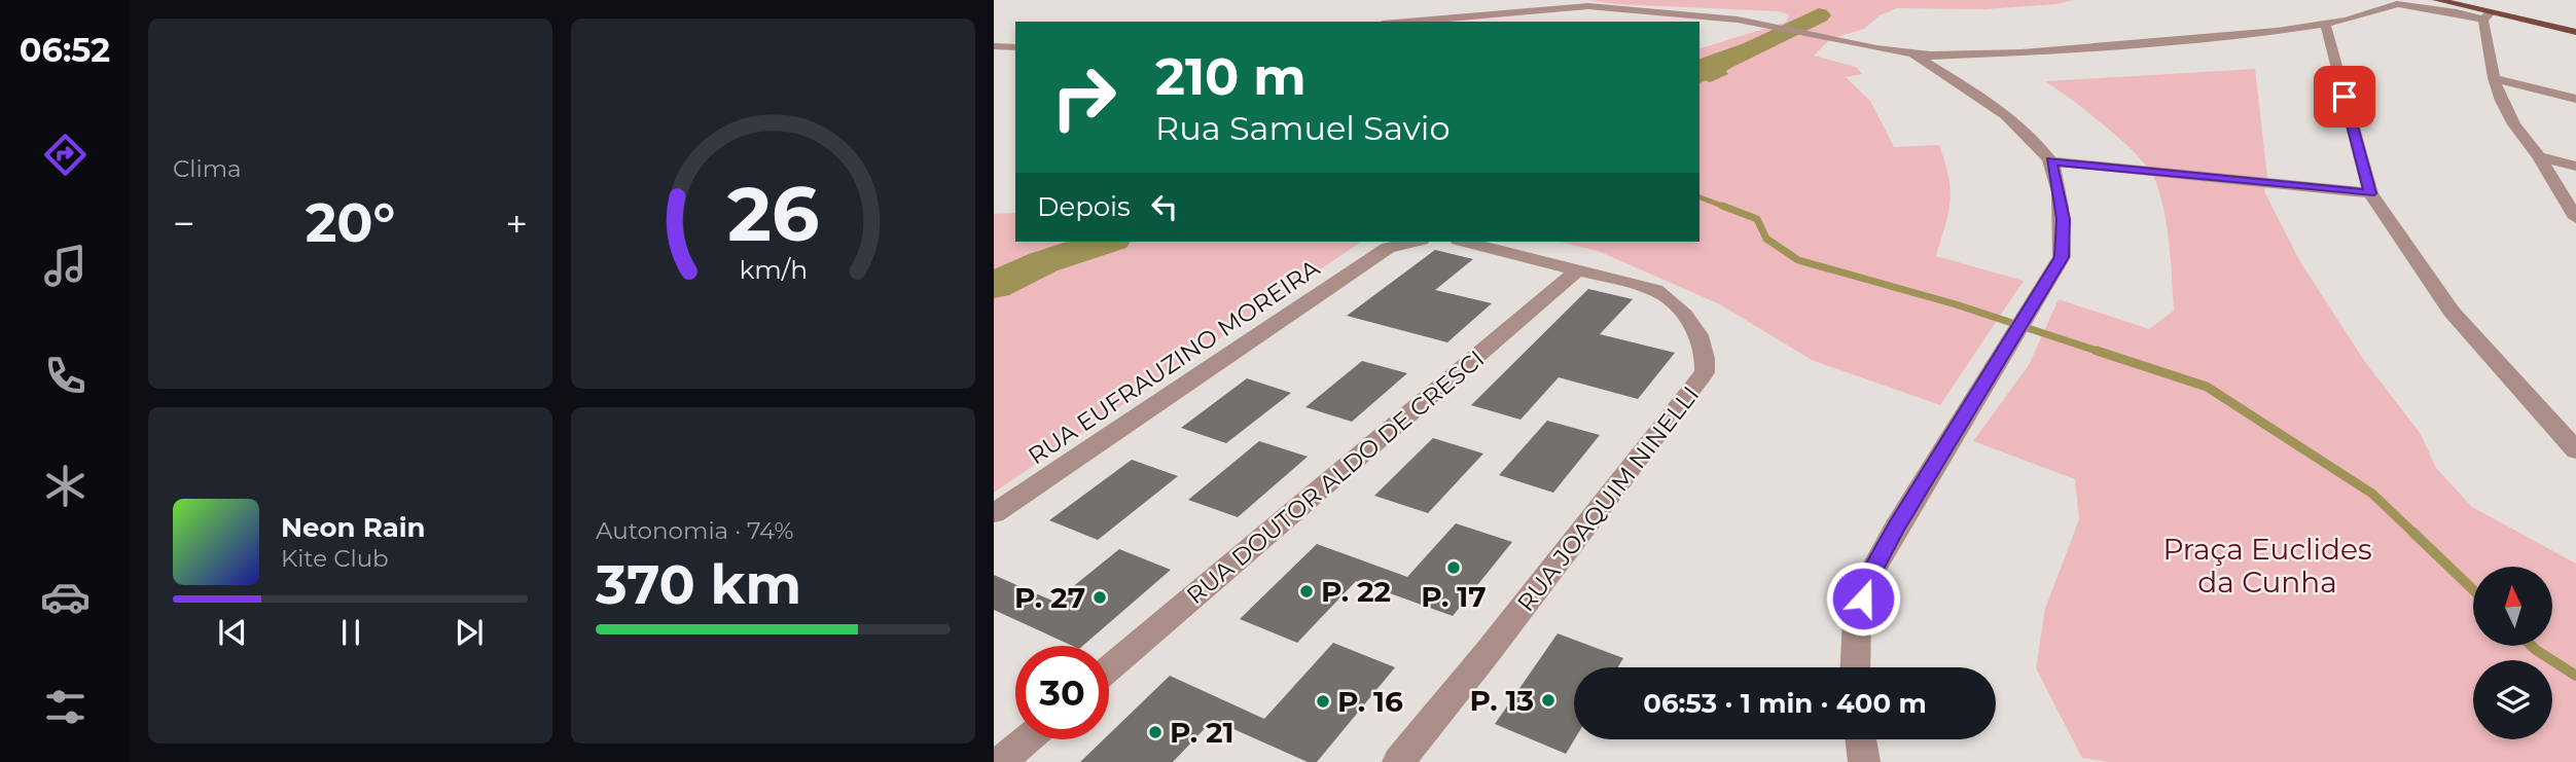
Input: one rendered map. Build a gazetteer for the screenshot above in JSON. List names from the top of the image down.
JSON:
{
  "streets": {
    "street": ["RUA EUFRAUZINO MOREIRA", "RUA DOUTOR ALDO DE CRESCI", "RUA JOAQUIM NINELLI"]
  },
  "crossings": [
    ["RUA DOUTOR ALDO DE CRESCI", "RUA JOAQUIM NINELLI"]
  ],
  "parks": ["Praça Euclides da Cunha"],
  "places": [
    "P. 17",
    "P. 22",
    "P. 27",
    "P. 13",
    "P. 16",
    "P. 21"
  ],
  "north": "top",
  "page": {
    "tabs": "06:52",
    "tile": [
      "Clima",
      ["Autonomia · 74%", "370 km"]
    ],
    "turn": ["210 m", "Rua Samuel Savio"],
    "then": "Depois",
    "heat": ["−", "20°", "+"],
    "song": ["Neon Rain", "Kite Club"],
    "limit": "30",
    "trip": "06:53 · 1 min · 400 m",
    "gauge": ["26", "km/h"]
  }
}
